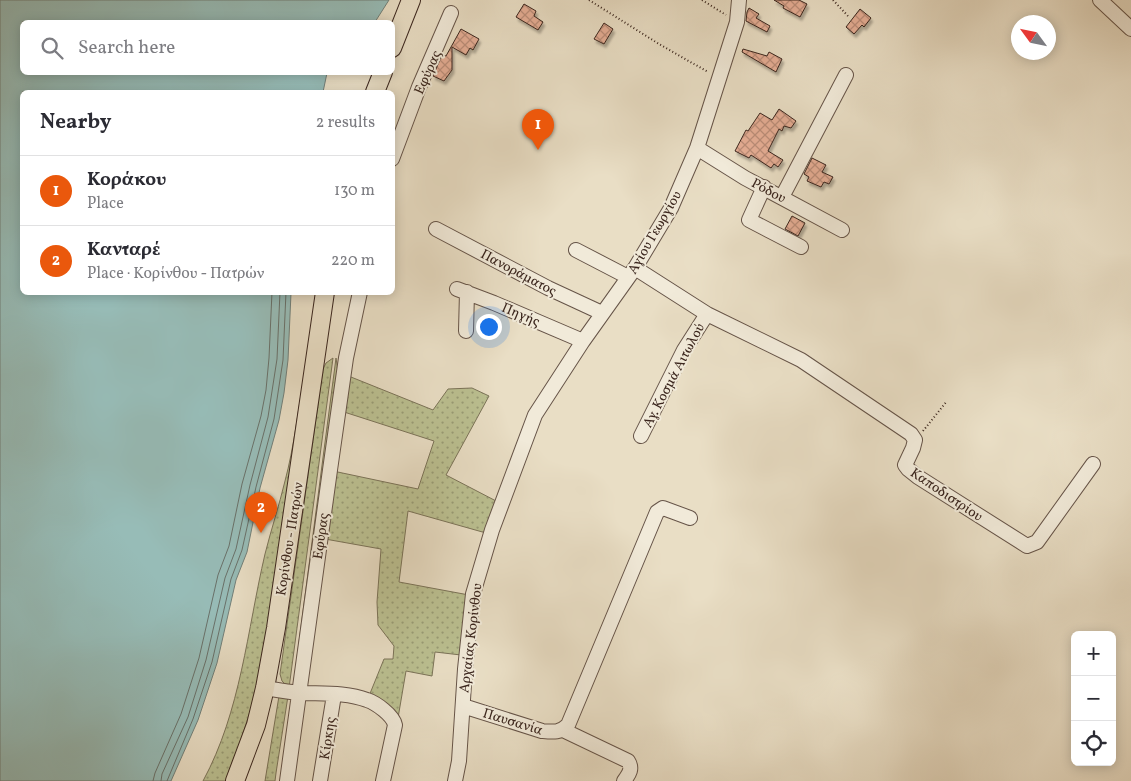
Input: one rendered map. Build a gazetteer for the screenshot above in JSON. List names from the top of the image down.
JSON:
{
  "streets": {
    "main road": ["Κορίνθου - Πατρών"],
    "street": [
      "Εφύρας",
      "Ρόδου",
      "Αγίου Γεωργίου",
      "Πανοράματος",
      "Πηγής",
      "Αγ. Κοσμά Αιτωλού",
      "Καποδιστρίου",
      "Αρχαίας Κορίνθου",
      "Παυσανία",
      "Κίρκης"
    ]
  },
  "crossings": [
    ["Ρόδου", "Αγίου Γεωργίου"],
    ["Αγίου Γεωργίου", "Πανοράματος"],
    ["Αγίου Γεωργίου", "Πηγής"],
    ["Αγίου Γεωργίου", "Αρχαίας Κορίνθου"],
    ["Αρχαίας Κορίνθου", "Παυσανία"]
  ],
  "north": "top left",
  "page": {
    "search": "Search here",
    "heading": ["Nearby", "2 results"],
    "pins": ["1", "2"],
    "list": [
      {
        "mark": "1",
        "name": "Κοράκου",
        "note": "Place",
        "value": "130 m"
      },
      {
        "mark": "2",
        "name": "Κανταρέ",
        "note": "Place · Κορίνθου - Πατρών",
        "value": "220 m"
      }
    ],
    "map_buttons": ["+", "−"]
  }
}
